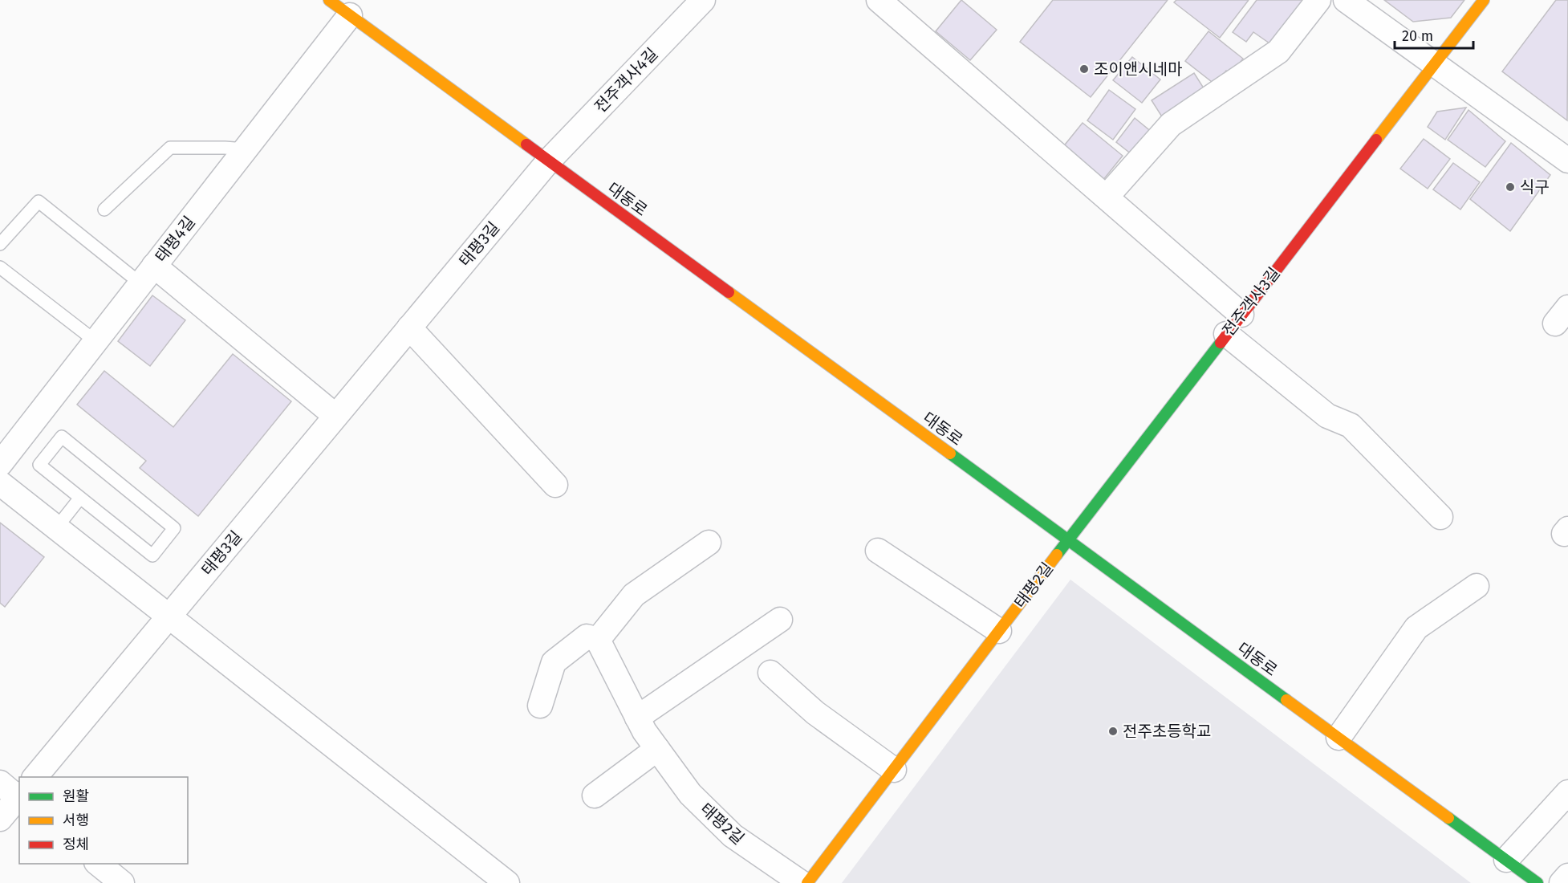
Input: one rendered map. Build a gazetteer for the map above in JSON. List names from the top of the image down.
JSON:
{
  "streets": {
    "street": [
      "전주객사4길",
      "대동로",
      "태평4길",
      "태평3길",
      "전주객사3길",
      "태평2길"
    ]
  },
  "crossings": [
    ["전주객사4길", "대동로"],
    ["전주객사4길", "태평3길"],
    ["대동로", "태평4길"],
    ["대동로", "태평3길"],
    ["대동로", "전주객사3길"],
    ["대동로", "태평2길"],
    ["전주객사3길", "태평2길"]
  ],
  "places": ["조이앤시네마", "식구", "전주초등학교"],
  "legend": ["원활", "서행", "정체"],
  "scale_bar": "20 m"
}
